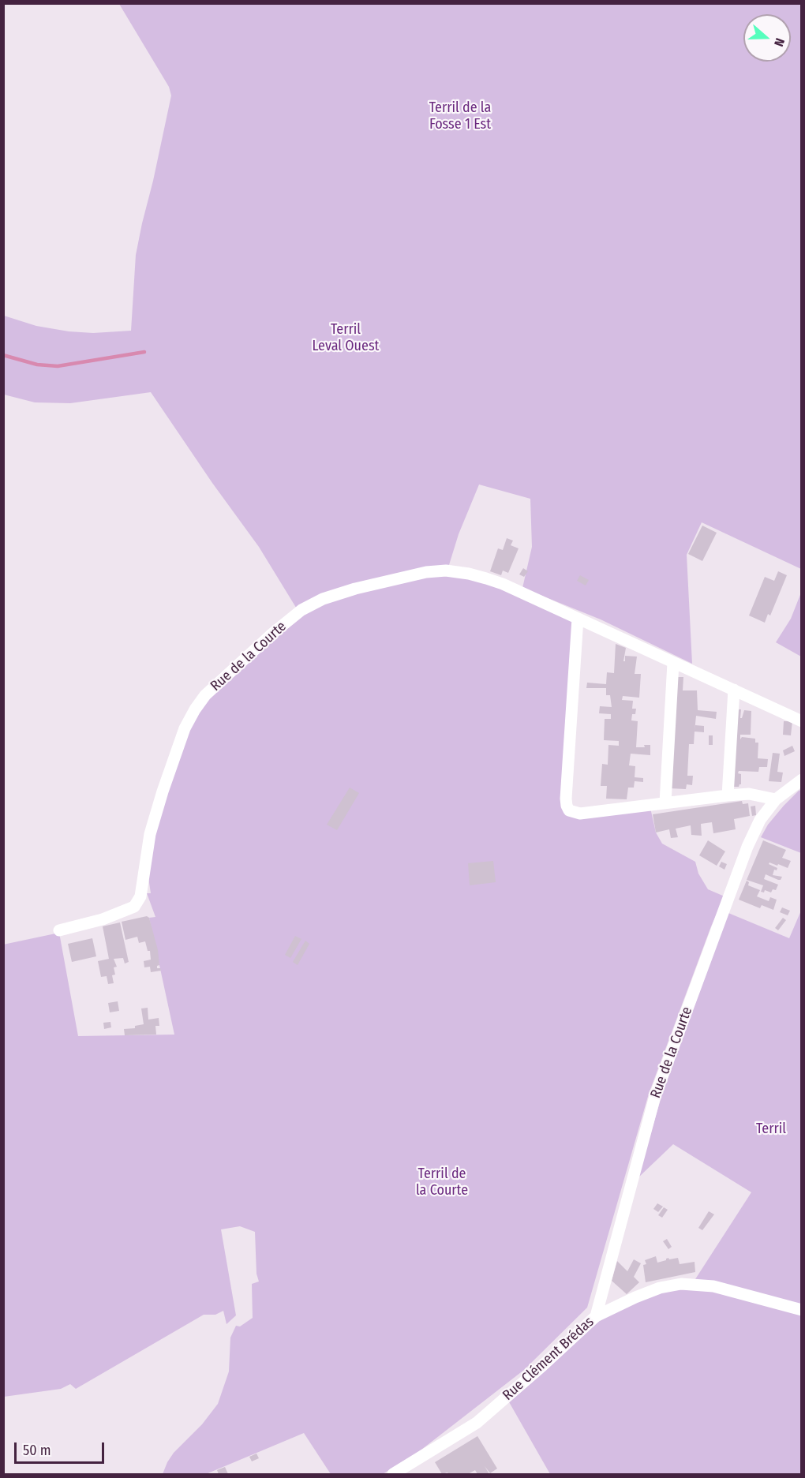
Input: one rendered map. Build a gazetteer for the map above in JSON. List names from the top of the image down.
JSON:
{
  "streets": {
    "street": ["Rue de la Courte", "Rue Clément Brédas"]
  },
  "crossings": [
    ["Rue de la Courte", "Rue Clément Brédas"]
  ],
  "parks": [
    "Terril de la Fosse 1 Est",
    "Terril Leval Ouest",
    "Terril",
    "Terril de la Courte"
  ],
  "scale_bar": "50 m",
  "north": "right"
}
